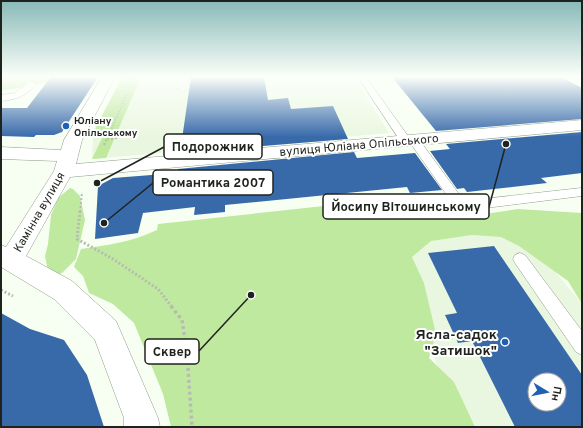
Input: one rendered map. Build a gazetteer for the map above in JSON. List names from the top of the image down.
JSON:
{
  "streets": {
    "street": ["вулиця Юліана Опільського", "Камінна вулиця"]
  },
  "crossings": [
    ["вулиця Юліана Опільського", "Камінна вулиця"]
  ],
  "places": [
    "Юліану Опільському",
    "Йосипу Вітошинському",
    "Подорожник",
    "Романтика 2007",
    "Сквер",
    "Ясла-садок \"Затишок\""
  ],
  "north": "right"
}
